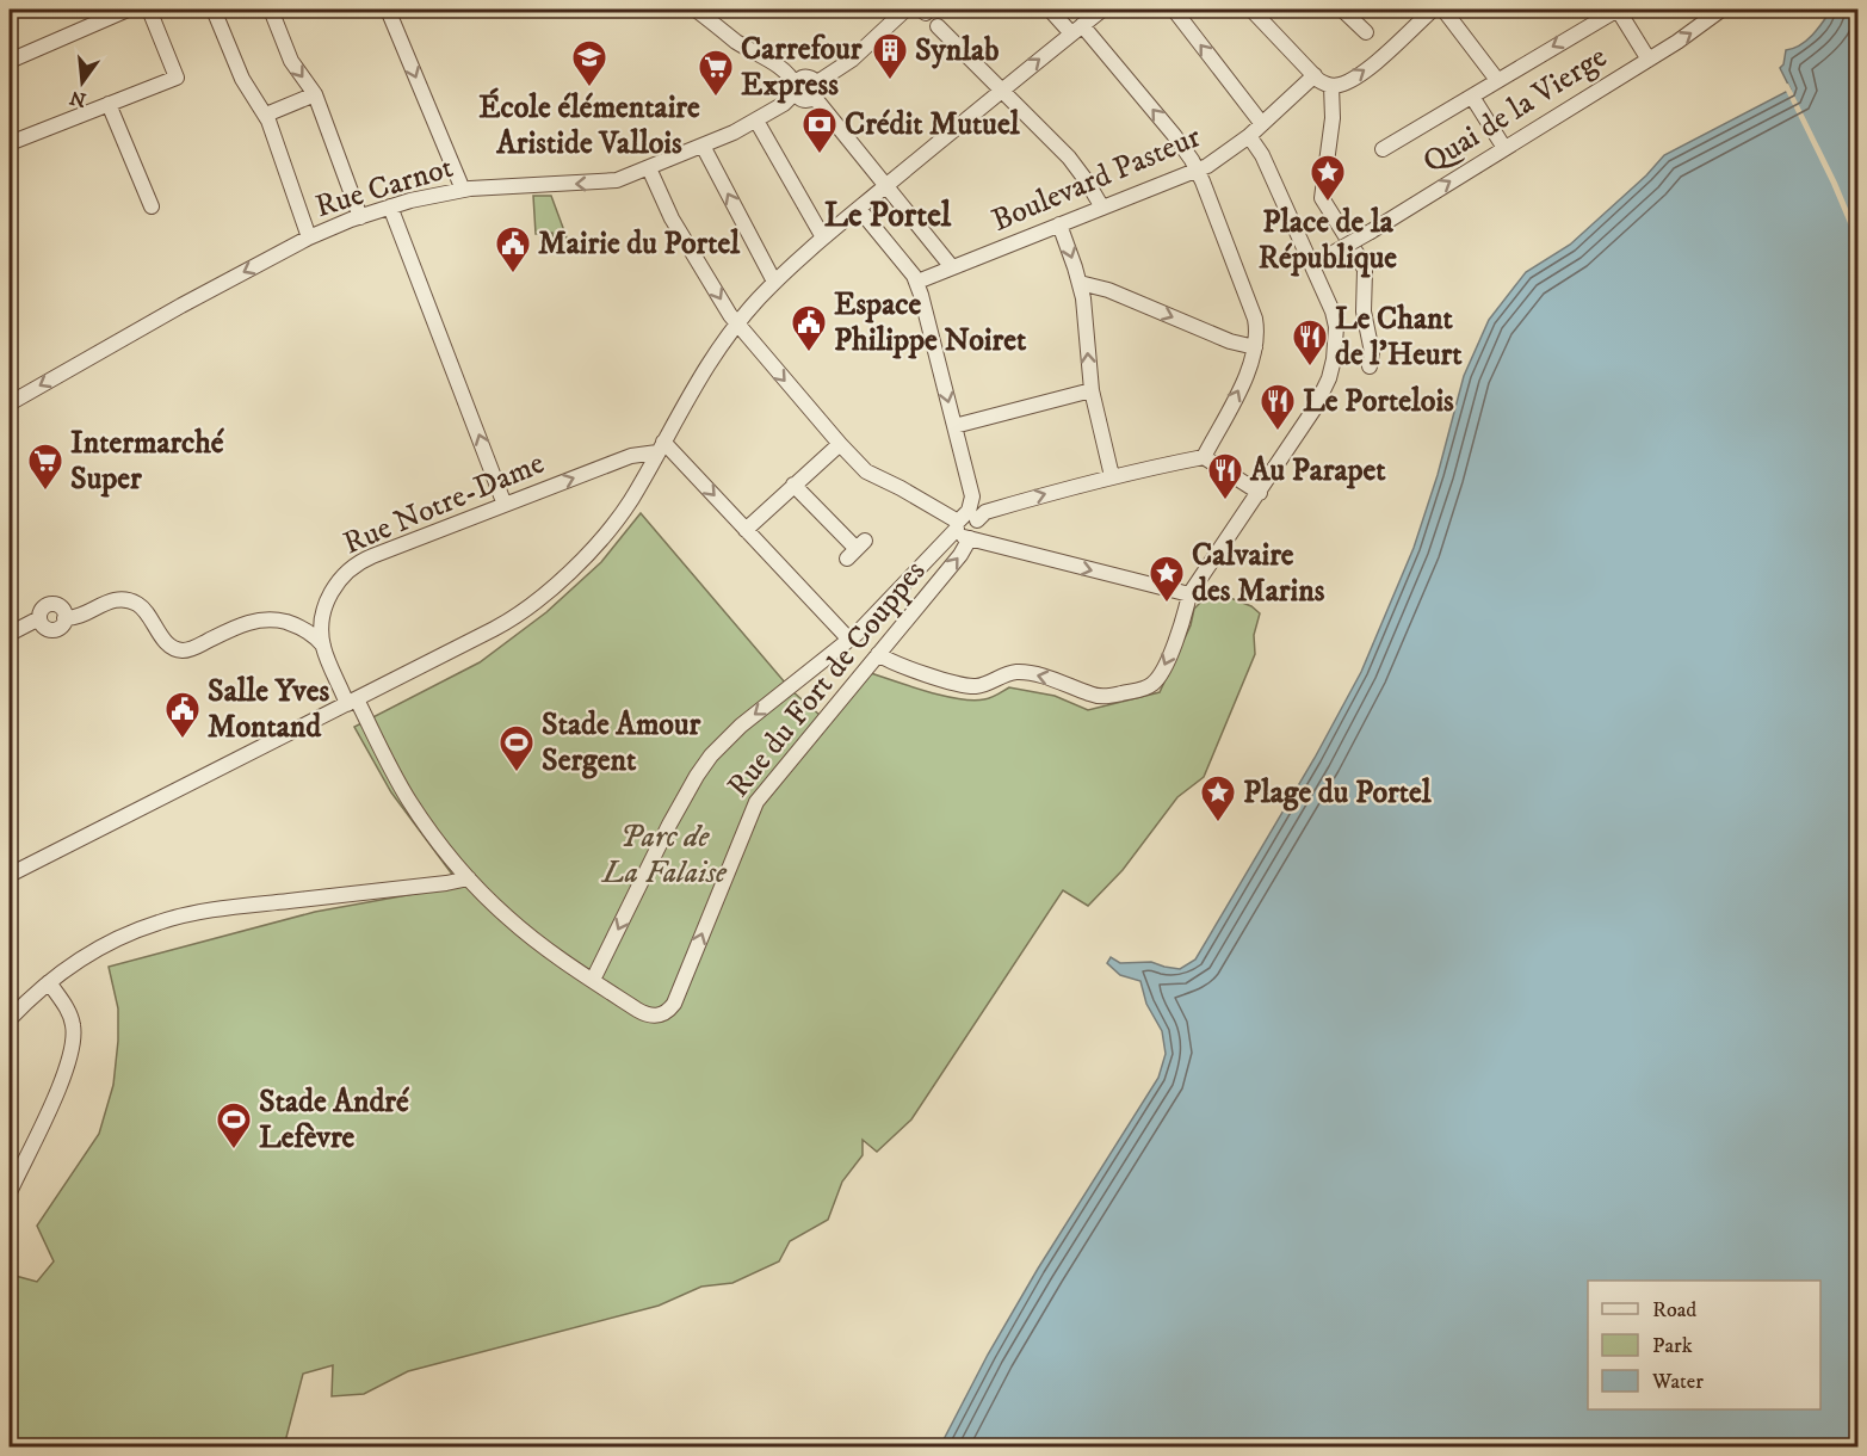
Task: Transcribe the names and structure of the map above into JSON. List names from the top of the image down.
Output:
{
  "streets": {
    "street": [
      "Quai de la Vierge",
      "Boulevard Pasteur",
      "Rue Carnot",
      "Rue Notre-Dame",
      "Rue du Fort de Couppes"
    ]
  },
  "crossings": [
    ["Rue Notre-Dame", "Rue du Fort de Couppes"]
  ],
  "one_way": ["Rue Carnot"],
  "districts": ["Le Portel"],
  "parks": ["Parc de La Falaise"],
  "places": {
    "building": ["Synlab"],
    "school or university": ["École élémentaire Aristide Vallois"],
    "supermarket": ["Carrefour Express", "Intermarché Super"],
    "bank": ["Crédit Mutuel"],
    "place": ["Place de la République", "Calvaire des Marins", "Plage du Portel"],
    "public building": ["Mairie du Portel", "Espace Philippe Noiret", "Salle Yves Montand"],
    "restaurant": ["Le Chant de l'Heurt", "Le Portelois", "Au Parapet"],
    "sports": ["Stade Amour Sergent", "Stade André Lefèvre"]
  },
  "legend": ["Road", "Park", "Water"],
  "north": "bottom"
}
